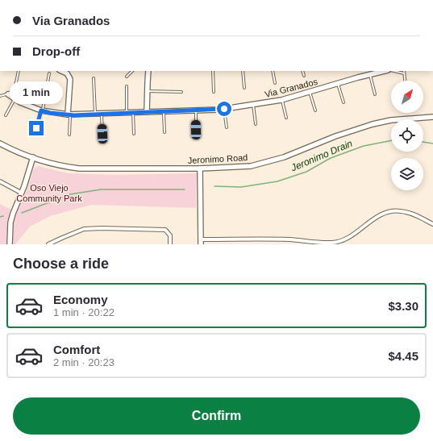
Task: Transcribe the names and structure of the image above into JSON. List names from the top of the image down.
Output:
{
  "streets": {
    "street": ["Via Granados", "Jeronimo Road"]
  },
  "water": ["Jeronimo Drain"],
  "parks": ["Oso Viejo Community Park"],
  "north": "top right",
  "page": {
    "banner": ["Via Granados", "Drop-off"],
    "bubble": "1 min",
    "heading": "Choose a ride",
    "list": [
      {
        "name": "Economy",
        "note": "1 min · 20:22",
        "value": "$3.30"
      },
      {
        "name": "Comfort",
        "note": "2 min · 20:23",
        "value": "$4.45"
      }
    ],
    "buttons": "Confirm"
  }
}
